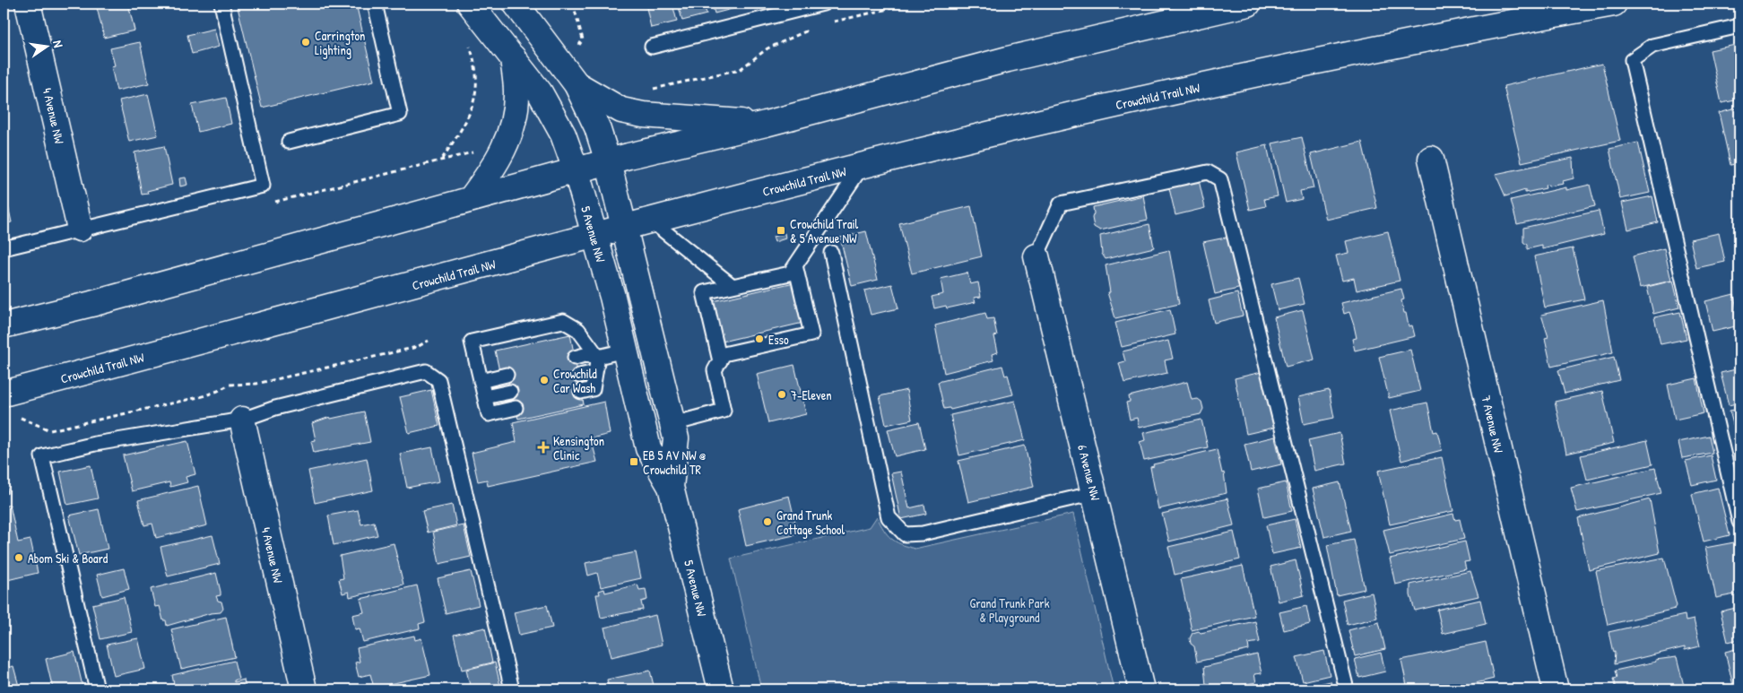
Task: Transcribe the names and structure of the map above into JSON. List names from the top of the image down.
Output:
{
  "streets": {
    "main road": [
      "Crowchild Trail NW",
      "4 Avenue NW",
      "5 Avenue NW",
      "7 Avenue NW",
      "6 Avenue NW"
    ]
  },
  "crossings": [
    ["Crowchild Trail NW", "5 Avenue NW"]
  ],
  "parks": ["Grand Trunk Park & Playground"],
  "places": {
    "other": [
      "Carrington Lighting",
      "Esso",
      "Crowchild Car Wash",
      "7-Eleven",
      "Grand Trunk Cottage School",
      "Abom Ski & Board"
    ],
    "transit": ["Crowchild Trail & 5 Avenue NW", "EB 5 AV NW @ Crowchild TR"],
    "health": ["Kensington Clinic"]
  },
  "north": "right"
}
